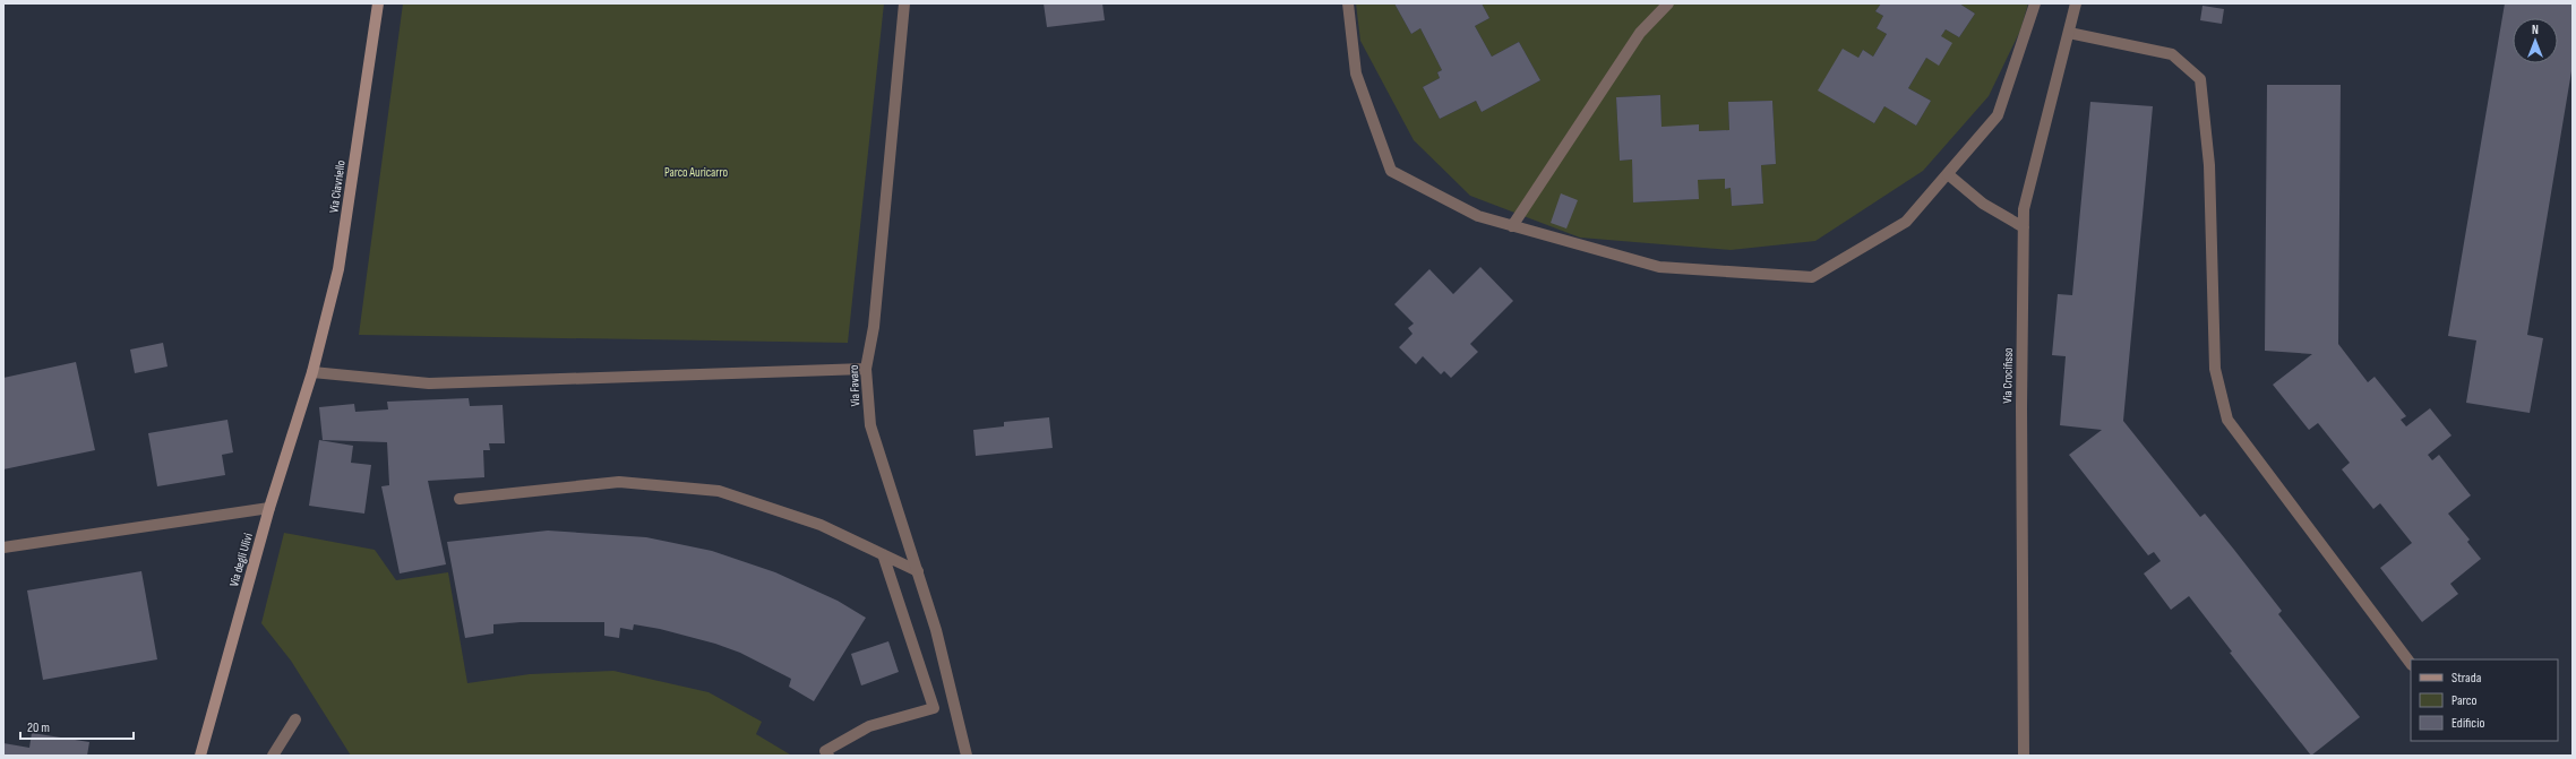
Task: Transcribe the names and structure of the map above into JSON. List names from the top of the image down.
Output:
{
  "streets": {
    "street": [
      "Via Ciavriello",
      "Via Crocifisso",
      "Via Favaro",
      "Via degli Ulivi"
    ]
  },
  "crossings": [
    ["Via Ciavriello", "Via degli Ulivi"]
  ],
  "parks": ["Parco Auricarro"],
  "legend": ["Strada", "Parco", "Edificio"],
  "scale_bar": "20 m",
  "north": "top"
}
